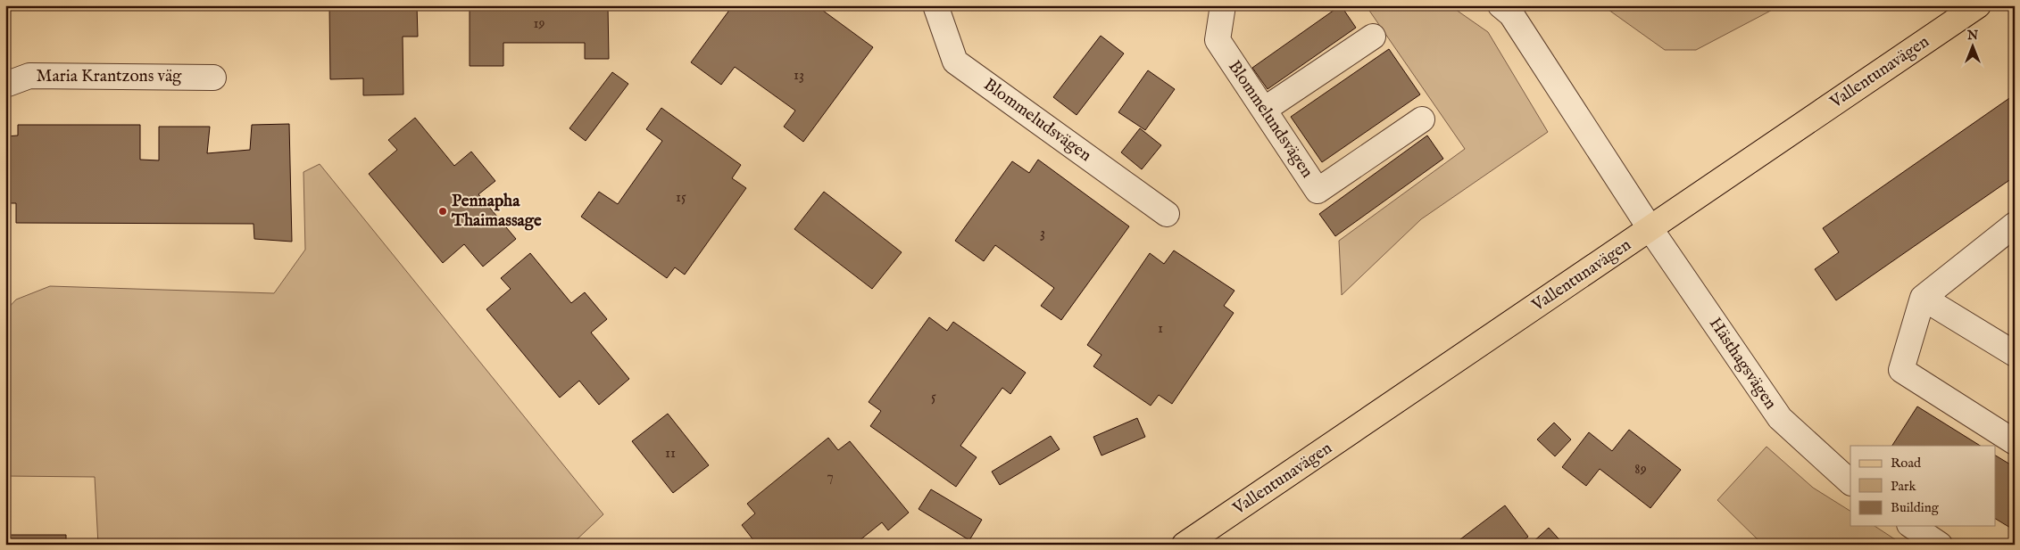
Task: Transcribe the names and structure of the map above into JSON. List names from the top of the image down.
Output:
{
  "streets": {
    "main road": ["Vallentunavägen"],
    "street": [
      "Maria Krantzons väg",
      "Blommelundsvägen",
      "Blommeludsvägen",
      "Hästhagsvägen"
    ]
  },
  "crossings": [
    ["Vallentunavägen", "Hästhagsvägen"]
  ],
  "places": ["Pennapha Thaimassage"],
  "house_numbers": [
    "19",
    "13",
    "15",
    "3",
    "1",
    "5",
    "11",
    "89",
    "7"
  ],
  "legend": ["Road", "Park", "Building"],
  "north": "top"
}
